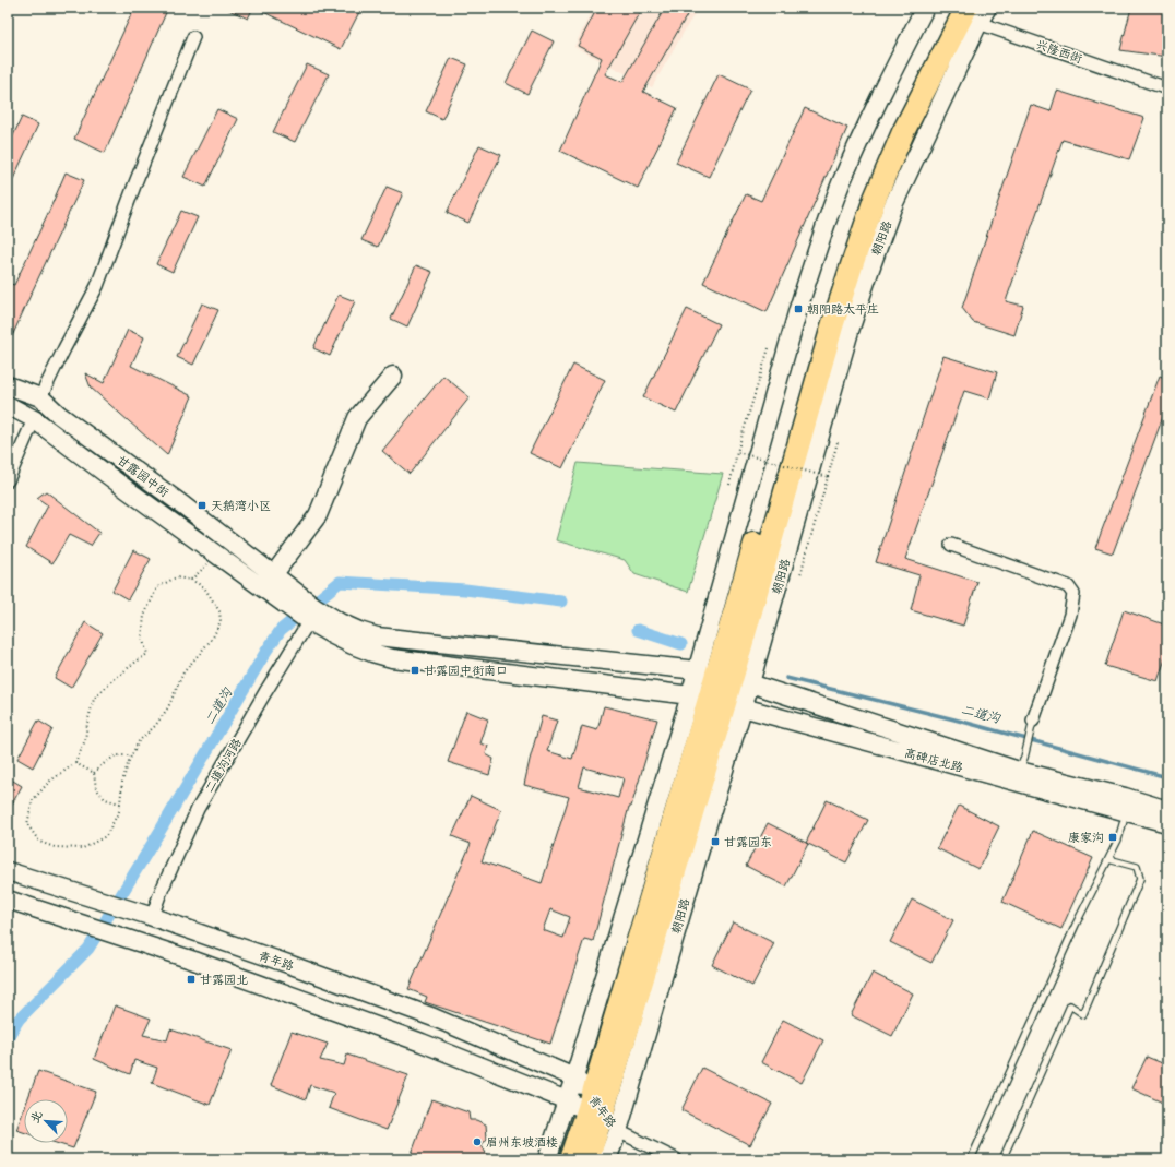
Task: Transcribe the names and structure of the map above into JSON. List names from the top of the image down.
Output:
{
  "streets": {
    "highway": ["朝阳路"],
    "street": [
      "兴隆西街",
      "甘露园中街",
      "高碑店北路",
      "二道沟河路",
      "青年路"
    ]
  },
  "crossings": [
    ["兴隆西街", "朝阳路"],
    ["朝阳路", "高碑店北路"],
    ["朝阳路", "青年路"],
    ["高碑店北路", "二道沟河路"],
    ["二道沟河路", "青年路"]
  ],
  "water": ["二道沟"],
  "places": {
    "transit": [
      "朝阳路太平庄",
      "天鹅湾小区",
      "甘露园中街南口",
      "康家沟",
      "甘露园东",
      "甘露园北"
    ],
    "other": ["眉州东坡酒楼"]
  },
  "north": "top left"
}
